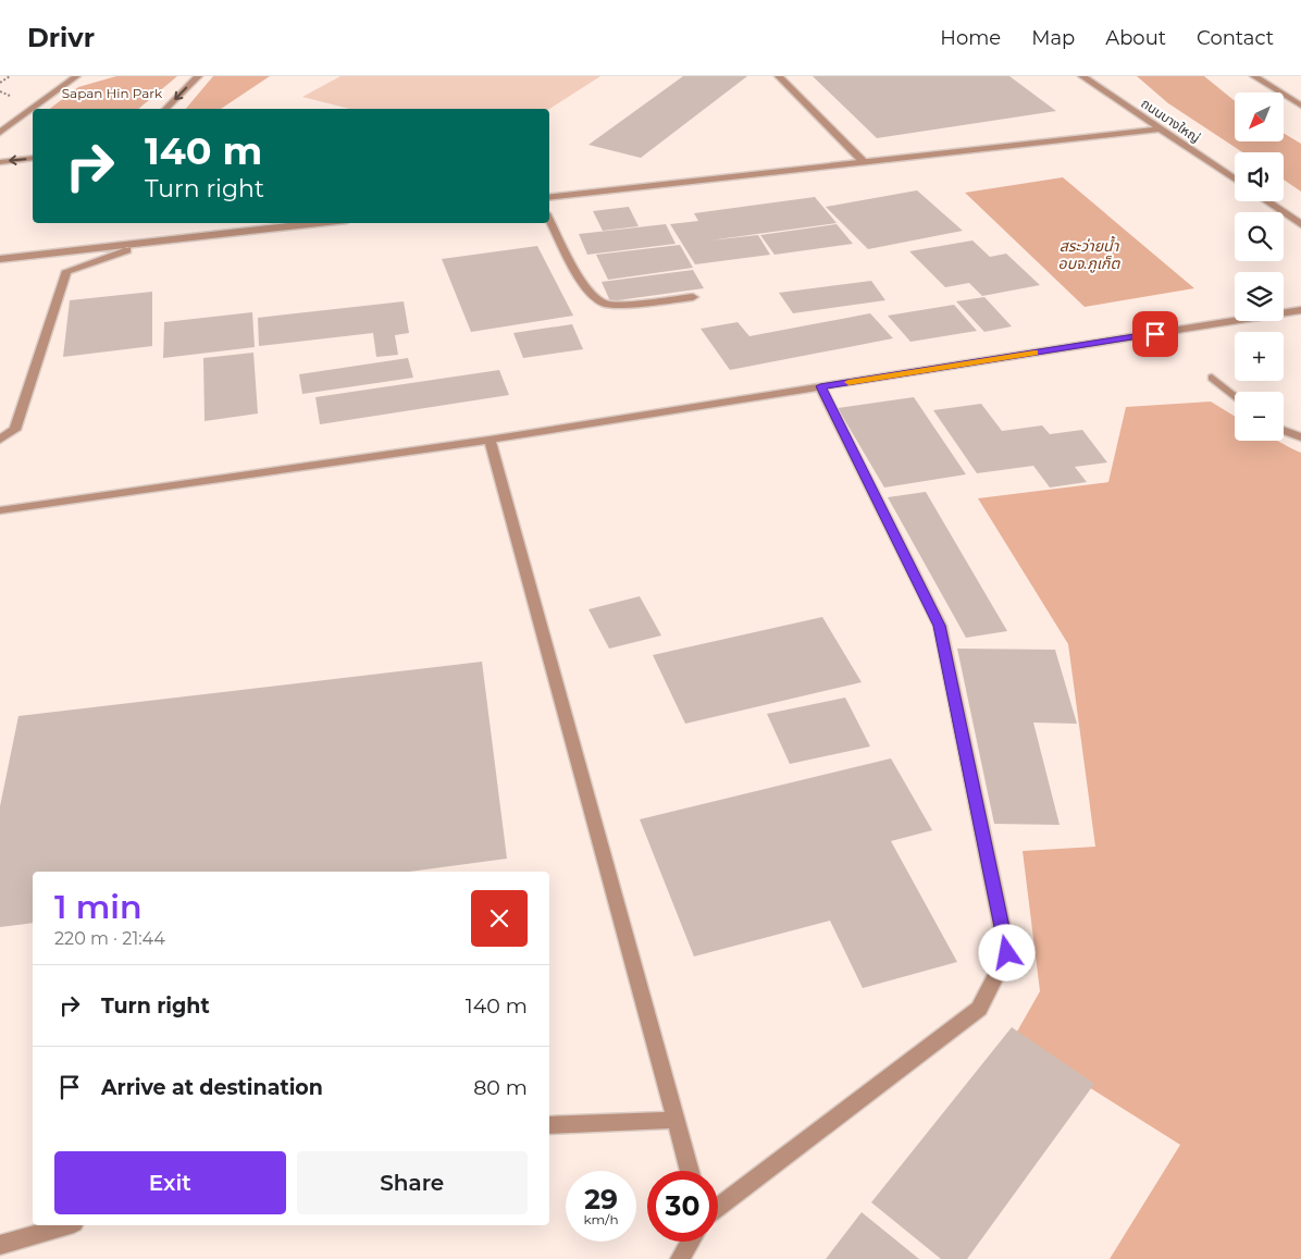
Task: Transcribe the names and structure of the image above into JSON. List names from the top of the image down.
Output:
{
  "streets": {
    "street": ["ถนนบางใหญ่"]
  },
  "water": ["สระว่ายน้ำ อบจ.ภูเก็ต"],
  "parks": ["Sapan Hin Park"],
  "north": "bottom left",
  "page": {
    "header": "Drivr",
    "nav": [
      "Home",
      "Map",
      "About",
      "Contact"
    ],
    "map_buttons": ["+", "−"],
    "turn": ["140 m", "Turn right"],
    "heading": ["1 min", "220 m · 21:44"],
    "list": [
      {
        "name": "Turn right",
        "value": "140 m"
      },
      {
        "name": "Arrive at destination",
        "value": "80 m"
      }
    ],
    "buttons": ["Exit", "Share"],
    "speed": "29 km/h",
    "limit": "30"
  }
}
